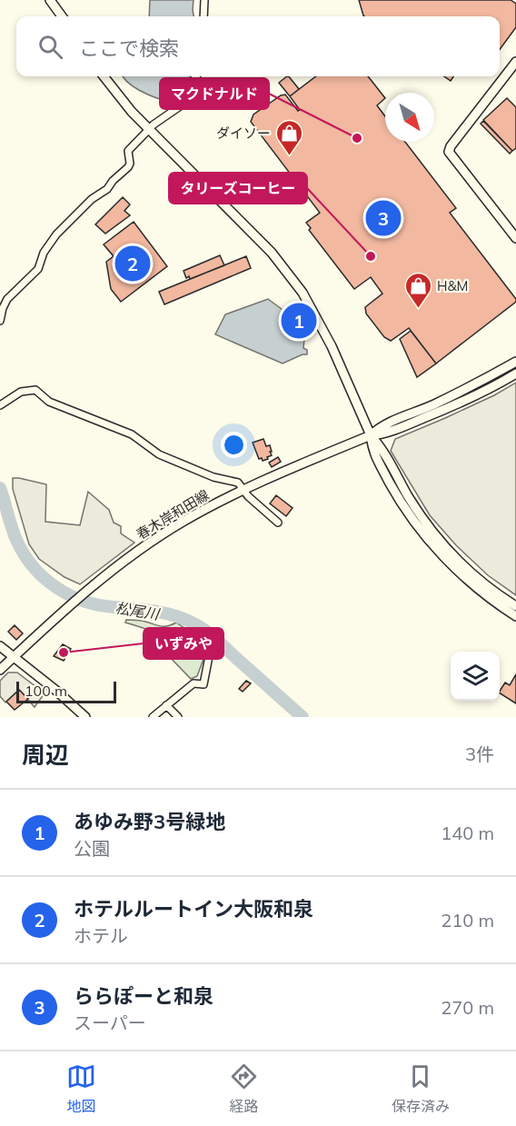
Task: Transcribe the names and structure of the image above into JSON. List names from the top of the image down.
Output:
{
  "streets": {
    "street": ["春木岸和田線"]
  },
  "water": ["松尾川"],
  "places": {
    "other": ["マクドナルド", "タリーズコーヒー", "いずみや"],
    "shop": ["ダイソー", "H&M"]
  },
  "scale_bar": "100 m",
  "north": "bottom right",
  "page": {
    "search": "ここで検索",
    "pins": ["3", "2", "1"],
    "scale": "100 m",
    "heading": ["周辺", "3件"],
    "list": [
      {
        "mark": "1",
        "name": "あゆみ野3号緑地",
        "note": "公園",
        "value": "140 m"
      },
      {
        "mark": "2",
        "name": "ホテルルートイン大阪和泉",
        "note": "ホテル",
        "value": "210 m"
      },
      {
        "mark": "3",
        "name": "ららぽーと和泉",
        "note": "スーパー",
        "value": "270 m"
      }
    ],
    "nav": ["地図", "経路", "保存済み"]
  }
}
